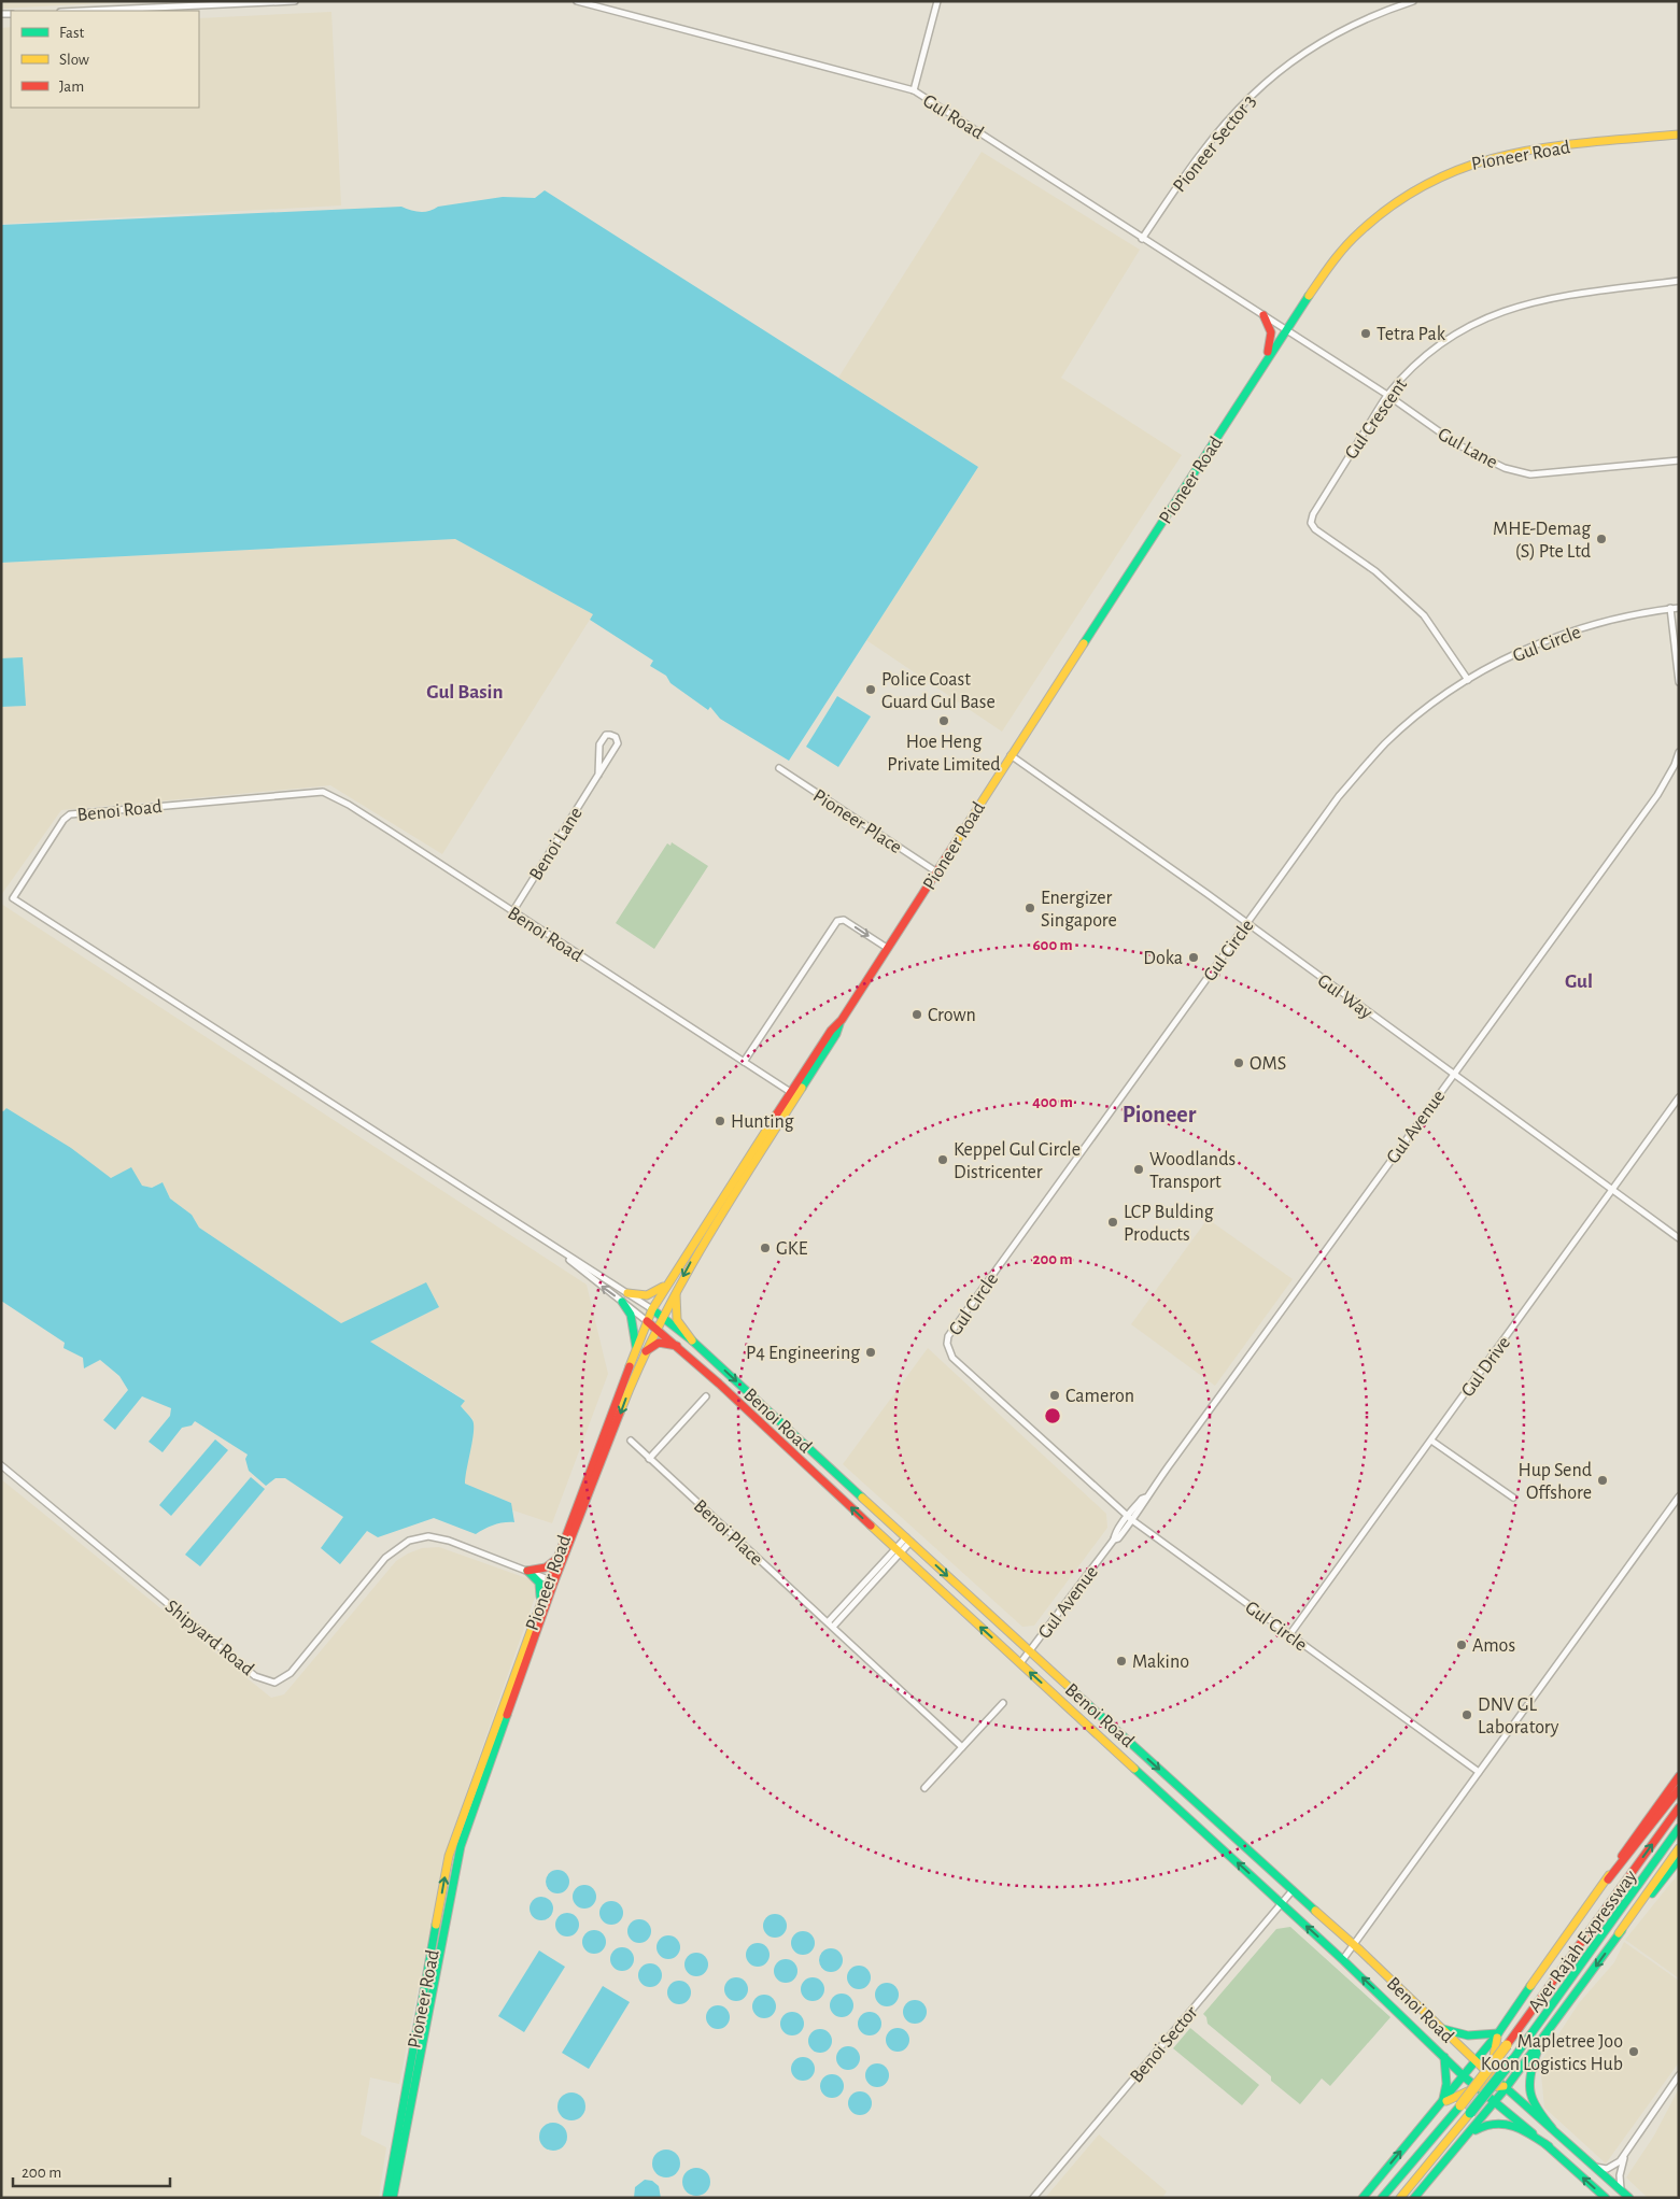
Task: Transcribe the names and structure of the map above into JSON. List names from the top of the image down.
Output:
{
  "streets": {
    "main road": ["Pioneer Road", "Benoi Road", "Ayer Rajah Expressway"],
    "street": [
      "Gul Road",
      "Pioneer Sector 3",
      "Gul Crescent",
      "Gul Lane",
      "Gul Circle",
      "Pioneer Place",
      "Benoi Lane",
      "Gul Way",
      "Gul Avenue",
      "Gul Drive",
      "Benoi Place",
      "Shipyard Road",
      "Benoi Sector"
    ]
  },
  "crossings": [
    ["Gul Road", "Pioneer Sector 3"],
    ["Gul Road", "Pioneer Road"],
    ["Gul Road", "Gul Lane"],
    ["Pioneer Road", "Gul Lane"],
    ["Pioneer Road", "Benoi Road"],
    ["Pioneer Road", "Pioneer Place"],
    ["Pioneer Road", "Gul Way"],
    ["Pioneer Road", "Shipyard Road"],
    ["Gul Crescent", "Gul Lane"],
    ["Gul Crescent", "Gul Circle"],
    ["Gul Circle", "Gul Way"],
    ["Gul Circle", "Gul Avenue"],
    ["Gul Circle", "Gul Drive"],
    ["Benoi Road", "Benoi Lane"],
    ["Benoi Road", "Gul Avenue"],
    ["Benoi Road", "Benoi Sector"],
    ["Gul Way", "Gul Avenue"],
    ["Gul Way", "Gul Drive"]
  ],
  "districts": ["Gul Basin", "Gul", "Pioneer"],
  "places": [
    "Tetra Pak",
    "MHE-Demag (S) Pte Ltd",
    "Police Coast Guard Gul Base",
    "Hoe Heng Private Limited",
    "Energizer Singapore",
    "Doka",
    "Crown",
    "OMS",
    "Hunting",
    "Keppel Gul Circle Districenter",
    "Woodlands Transport",
    "LCP Bulding Products",
    "GKE",
    "P4 Engineering",
    "Cameron",
    "Hup Send Offshore",
    "Amos",
    "Makino",
    "DNV GL Laboratory",
    "Mapletree Joo Koon Logistics Hub"
  ],
  "legend": ["Fast", "Slow", "Jam"],
  "scale_bar": "200 m",
  "rings": ["600 m", "400 m", "200 m"]
}
